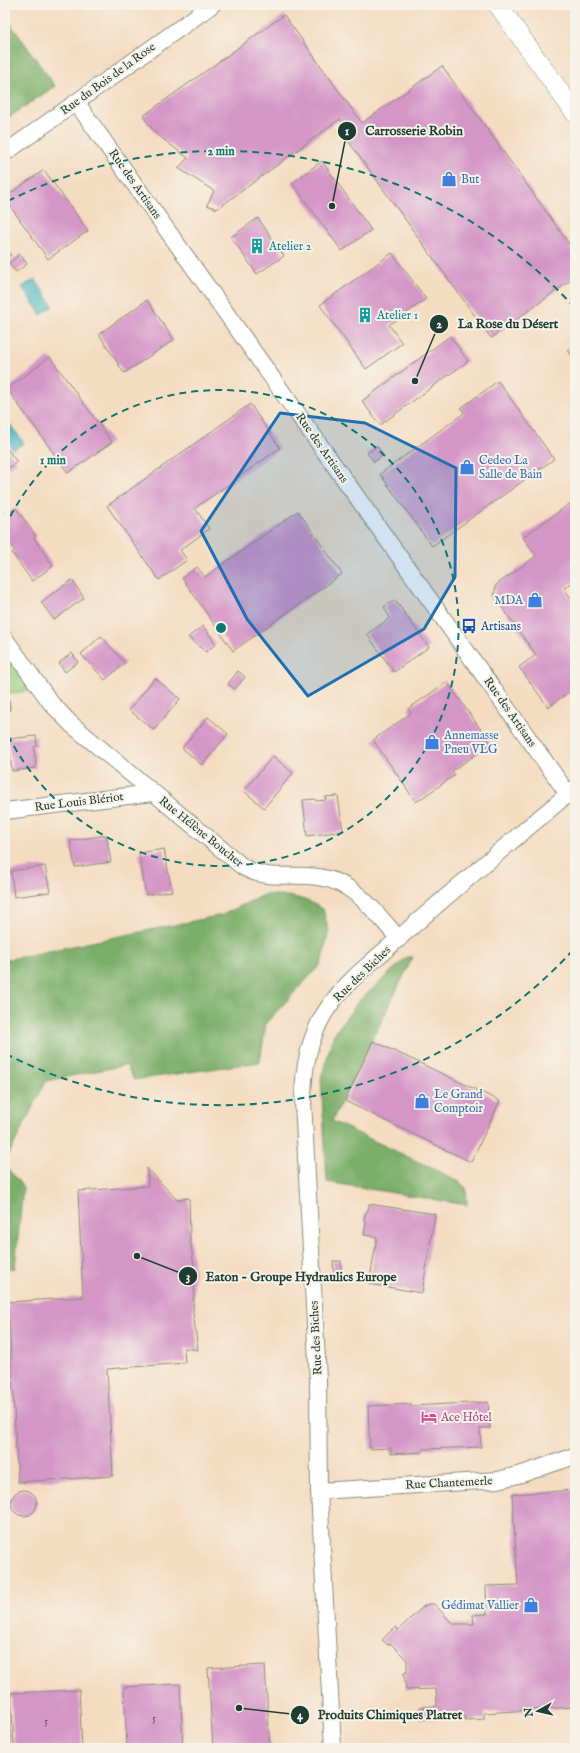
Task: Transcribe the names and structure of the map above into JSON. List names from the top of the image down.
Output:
{
  "streets": {
    "street": [
      "Rue du Bois de la Rose",
      "Rue des Artisans",
      "Rue Louis Blériot",
      "Rue Hélène Boucher",
      "Rue des Biches",
      "Rue Chantemerle"
    ]
  },
  "crossings": [
    ["Rue du Bois de la Rose", "Rue des Artisans"],
    ["Rue Louis Blériot", "Rue Hélène Boucher"],
    ["Rue Hélène Boucher", "Rue des Biches"],
    ["Rue des Biches", "Rue Chantemerle"]
  ],
  "places": {
    "shop": [
      "But",
      "Cedeo La Salle de Bain",
      "MDA",
      "Annemasse Pneu VLG",
      "Le Grand Comptoir",
      "Gédimat Vallier"
    ],
    "other": [
      "Carrosserie Robin",
      "La Rose du Désert",
      "Eaton - Groupe Hydraulics Europe",
      "Produits Chimiques Platret"
    ],
    "building": ["Atelier 2", "Atelier 1"],
    "bus stop": ["Artisans"],
    "hotel": ["Ace Hôtel"]
  },
  "house_numbers": ["5", "5"],
  "north": "left",
  "rings": ["2 min", "1 min"]
}
